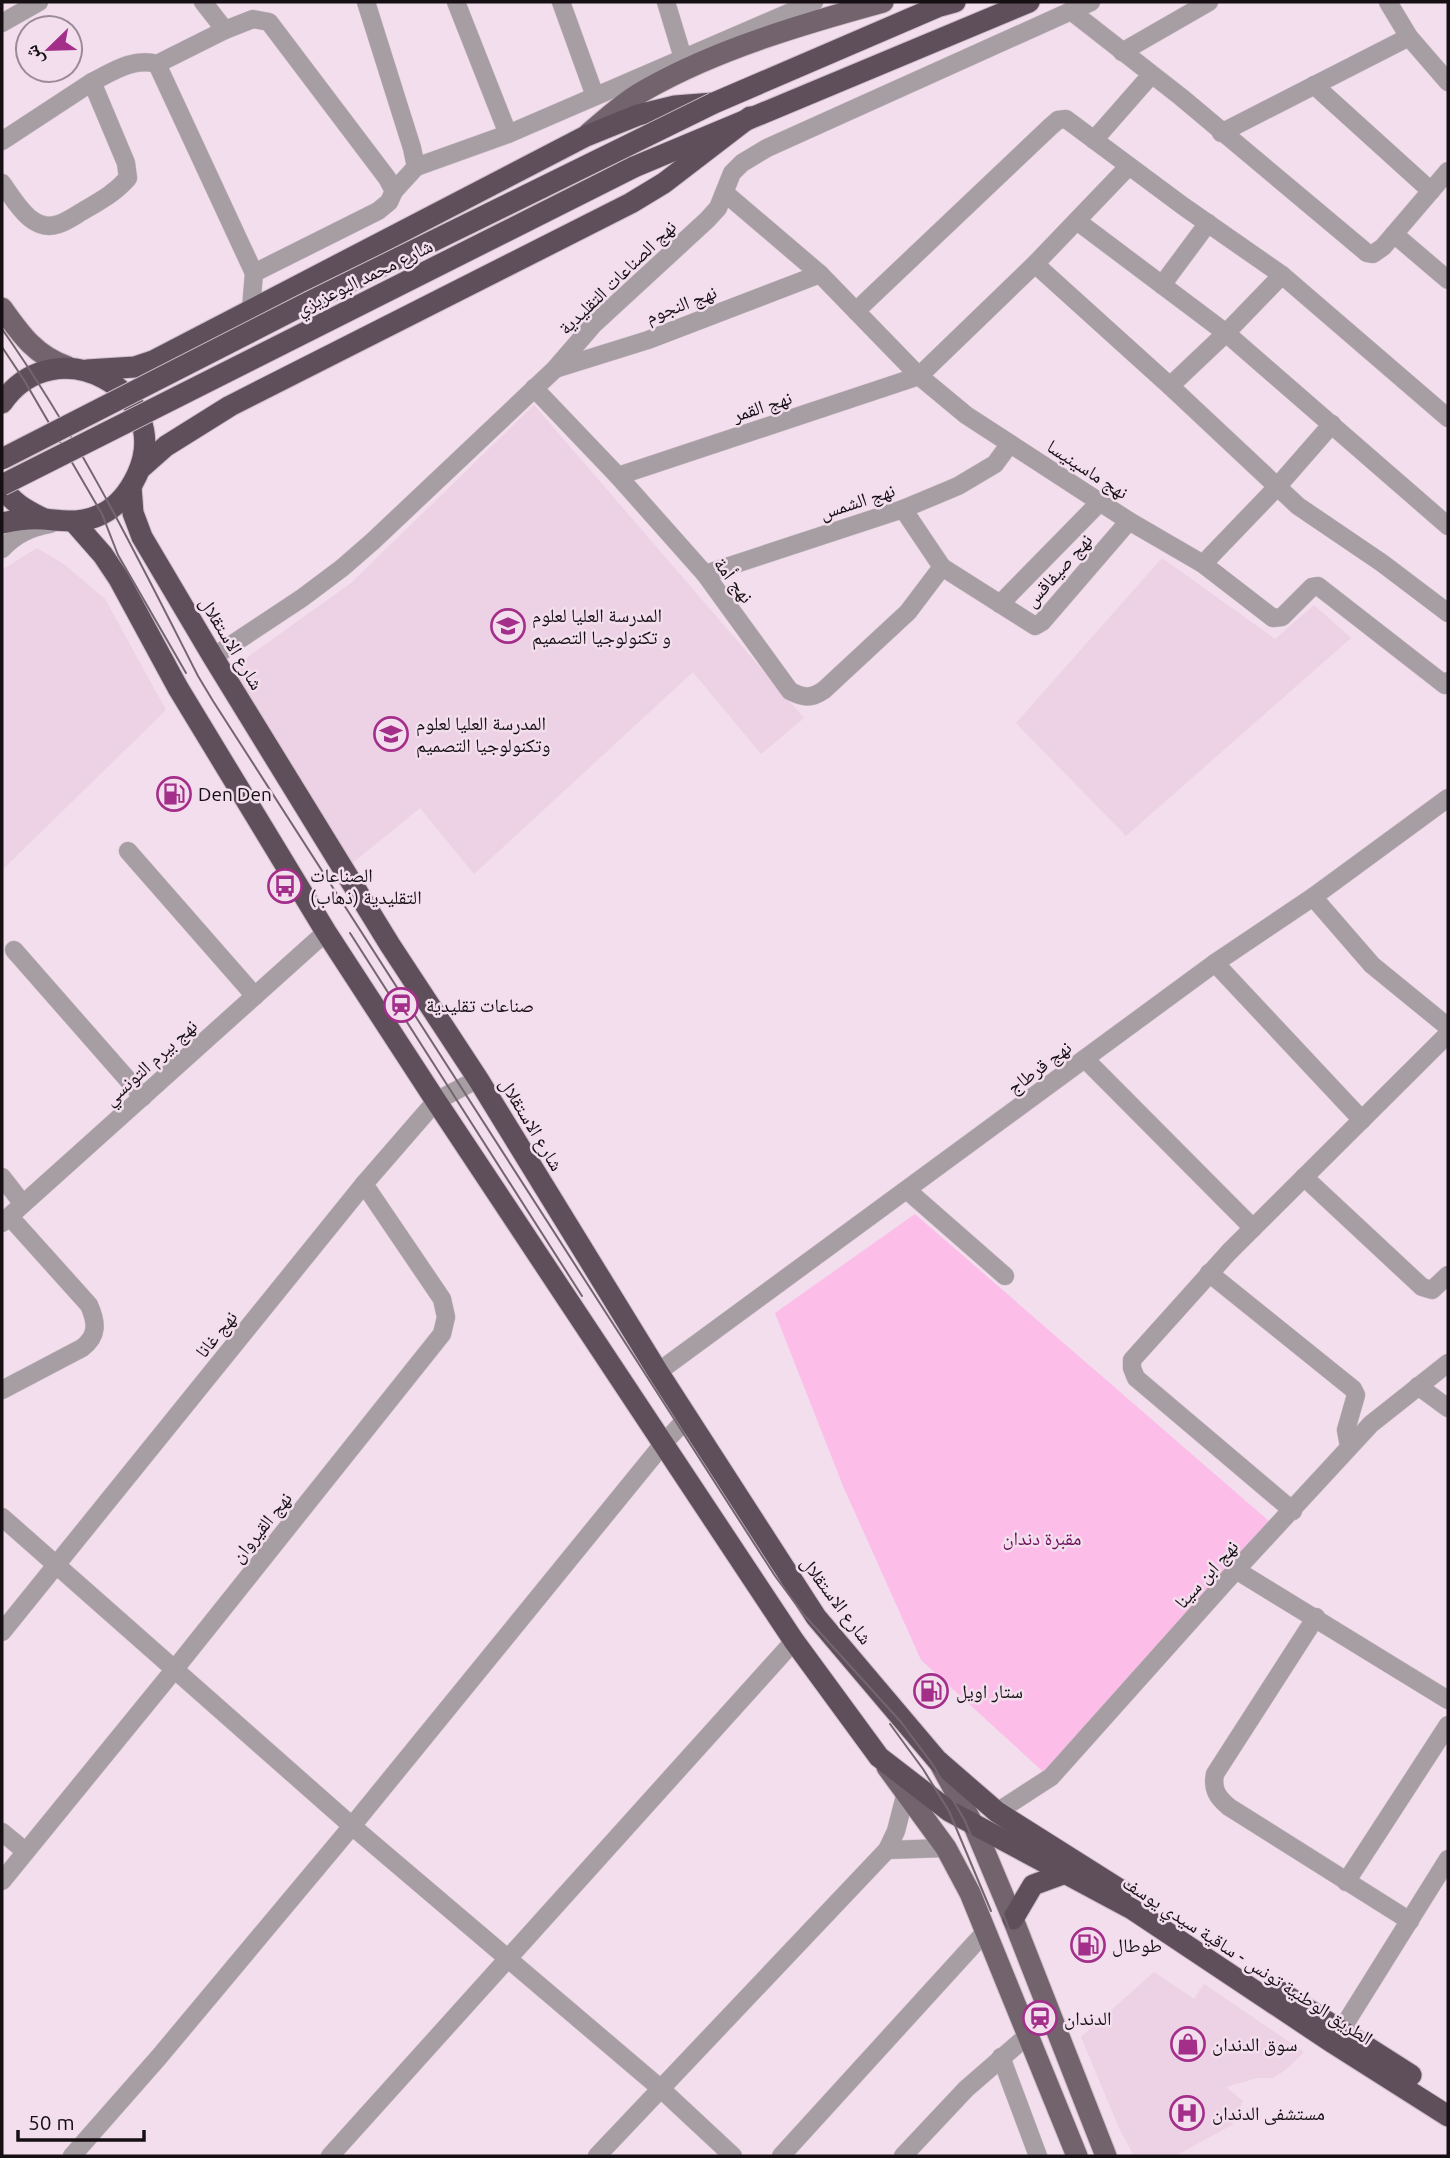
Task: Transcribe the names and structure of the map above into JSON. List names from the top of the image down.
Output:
{
  "streets": {
    "highway": ["شارع محمد البوعزيزي", "شارع الاستقلال", "الطريق الوطنية تونس - ساقية سيدي يوسف"],
    "street": [
      "نهج الصناعات التقليدية",
      "نهج النجوم",
      "نهج القمر",
      "نهج ماسينيسا",
      "نهج الشمس",
      "نهج صيفاقس",
      "نهج أمة",
      "نهج بيرم التونسي",
      "نهج قرطاج",
      "نهج غانا",
      "نهج القيروان",
      "نهج ابن سينا"
    ]
  },
  "crossings": [
    ["شارع محمد البوعزيزي", "شارع الاستقلال"],
    ["نهج الصناعات التقليدية", "نهج النجوم"],
    ["نهج الصناعات التقليدية", "نهج ماسينيسا"],
    ["نهج الصناعات التقليدية", "نهج أمة"],
    ["نهج الصناعات التقليدية", "شارع الاستقلال"],
    ["نهج النجوم", "نهج ماسينيسا"],
    ["نهج القمر", "نهج ماسينيسا"],
    ["نهج القمر", "نهج أمة"],
    ["نهج ماسينيسا", "نهج الشمس"],
    ["نهج ماسينيسا", "نهج صيفاقس"],
    ["نهج الشمس", "نهج صيفاقس"],
    ["نهج الشمس", "نهج أمة"],
    ["نهج صيفاقس", "نهج أمة"],
    ["شارع الاستقلال", "نهج قرطاج"],
    ["شارع الاستقلال", "نهج غانا"],
    ["شارع الاستقلال", "الطريق الوطنية تونس - ساقية سيدي يوسف"],
    ["نهج غانا", "نهج القيروان"],
    ["نهج ابن سينا", "الطريق الوطنية تونس - ساقية سيدي يوسف"]
  ],
  "parks": ["مقبرة دندان"],
  "places": {
    "school or university": ["المدرسة العليا لعلوم و تكنولوجيا التصميم", "المدرسة العليا لعلوم وتكنولوجيا التصميم"],
    "fuel station": ["Den Den", "ستار اويل", "طوطال"],
    "bus stop": ["الصناعات التقليدية (ذهاب)"],
    "station": ["صناعات تقليدية", "الدندان"],
    "shop": ["سوق الدندان"],
    "hospital": ["مستشفى الدندان"]
  },
  "scale_bar": "50 m",
  "north": "bottom left"
}
